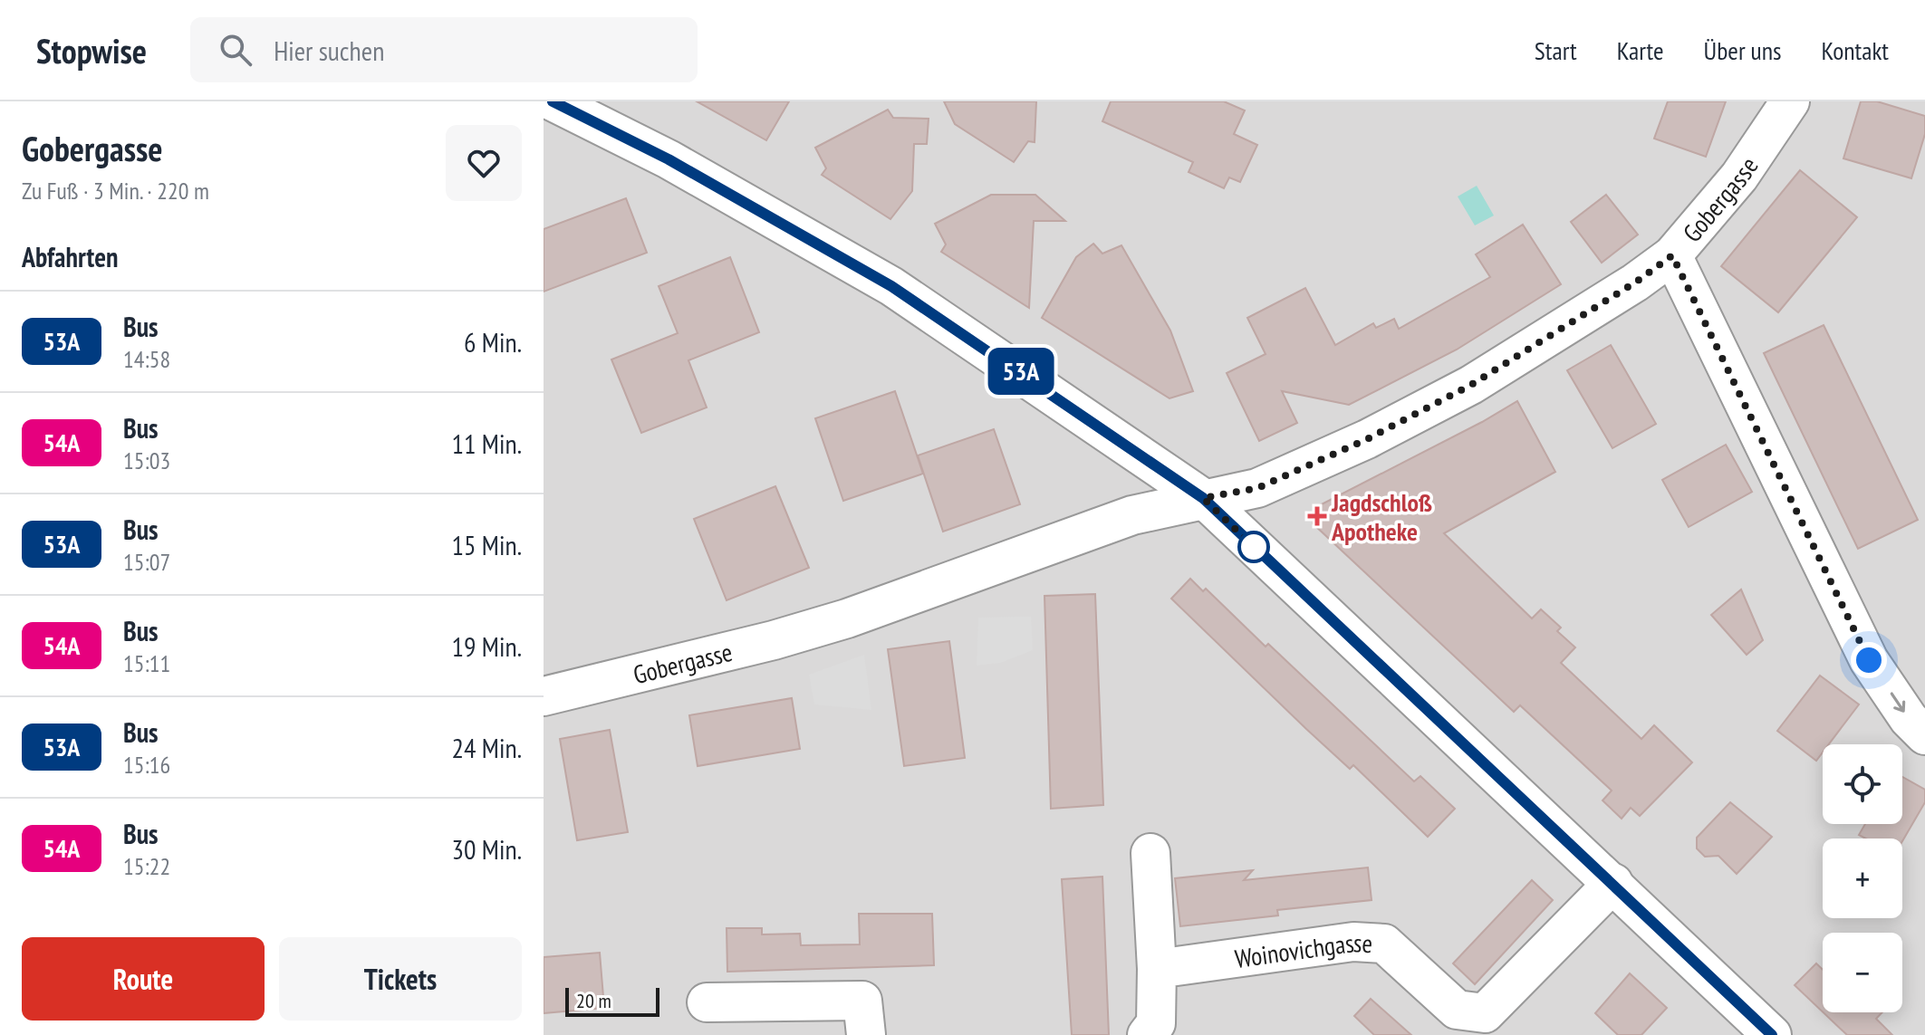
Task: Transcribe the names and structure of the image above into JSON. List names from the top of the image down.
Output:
{
  "streets": {
    "street": ["Gobergasse", "Woinovichgasse"]
  },
  "places": {
    "health": ["Jagdschloß Apotheke"]
  },
  "lines": ["bus line 53A"],
  "scale_bar": "20 m",
  "page": {
    "header": "Stopwise",
    "search": "Hier suchen",
    "nav": [
      "Start",
      "Karte",
      "Über uns",
      "Kontakt"
    ],
    "heading": [
      ["Gobergasse", "Zu Fuß · 3 Min. · 220 m"],
      "Abfahrten"
    ],
    "on_map": "53A",
    "list": [
      {
        "mark": "53A",
        "name": "Bus",
        "note": "14:58",
        "value": "6 Min."
      },
      {
        "mark": "54A",
        "name": "Bus",
        "note": "15:03",
        "value": "11 Min."
      },
      {
        "mark": "53A",
        "name": "Bus",
        "note": "15:07",
        "value": "15 Min."
      },
      {
        "mark": "54A",
        "name": "Bus",
        "note": "15:11",
        "value": "19 Min."
      },
      {
        "mark": "53A",
        "name": "Bus",
        "note": "15:16",
        "value": "24 Min."
      },
      {
        "mark": "54A",
        "name": "Bus",
        "note": "15:22",
        "value": "30 Min."
      }
    ],
    "map_buttons": ["+", "−"],
    "buttons": ["Route", "Tickets"],
    "scale": "20 m"
  }
}
